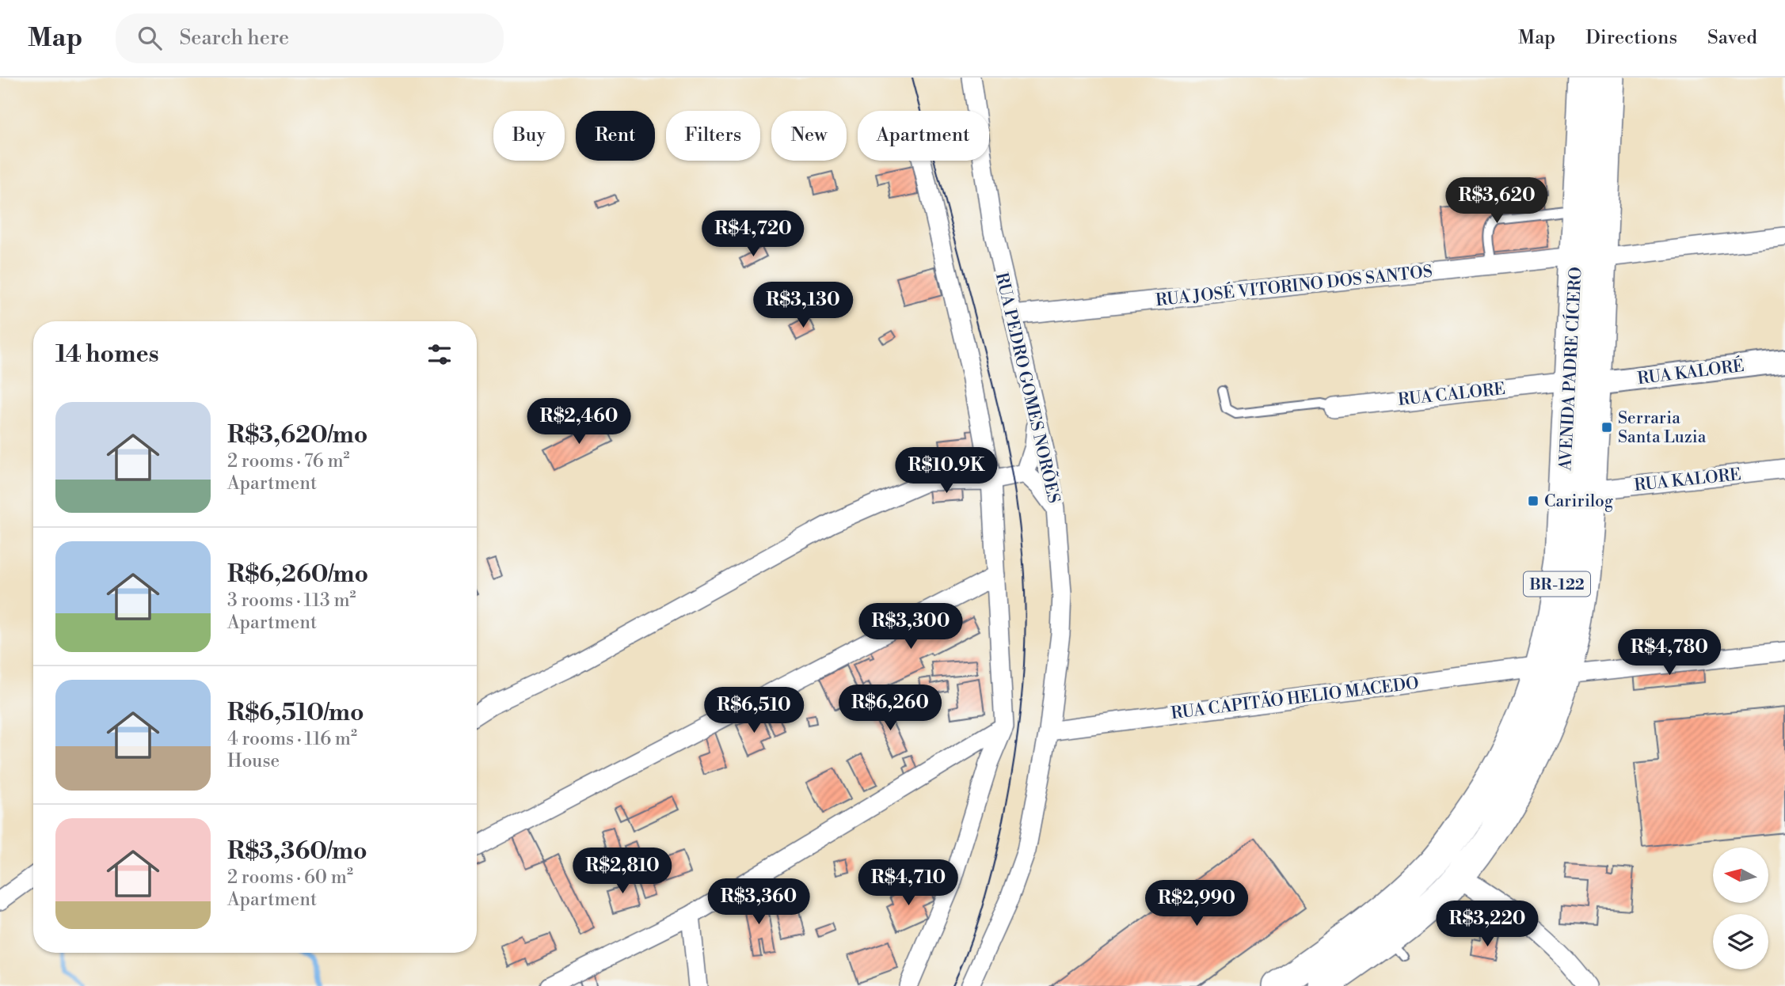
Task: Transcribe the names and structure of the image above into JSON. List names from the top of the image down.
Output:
{
  "streets": {
    "highway": ["AVENIDA PADRE CÍCERO", "BR-122"],
    "street": [
      "RUA JOSÉ VITORINO DOS SANTOS",
      "RUA KALORÉ",
      "RUA PEDRO GOMES NORÕES",
      "RUA CALORE",
      "RUA KALORE",
      "RUA CAPITÃO HELIO MACEDO"
    ]
  },
  "crossings": [
    ["RUA JOSÉ VITORINO DOS SANTOS", "AVENIDA PADRE CÍCERO"],
    ["RUA JOSÉ VITORINO DOS SANTOS", "RUA PEDRO GOMES NORÕES"],
    ["AVENIDA PADRE CÍCERO", "RUA KALORÉ"],
    ["AVENIDA PADRE CÍCERO", "RUA CALORE"],
    ["AVENIDA PADRE CÍCERO", "RUA KALORE"],
    ["AVENIDA PADRE CÍCERO", "RUA CAPITÃO HELIO MACEDO"],
    ["RUA KALORÉ", "RUA CALORE"],
    ["RUA PEDRO GOMES NORÕES", "RUA CAPITÃO HELIO MACEDO"]
  ],
  "places": {
    "transit": ["Serraria Santa Luzia", "Caririlog"]
  },
  "north": "left",
  "page": {
    "header": "Map",
    "search": "Search here",
    "nav": ["Map", "Directions", "Saved"],
    "chip": [
      "Buy",
      "Rent",
      "Filters",
      "New",
      "Apartment"
    ],
    "price": [
      "R$3,620",
      "R$4,720",
      "R$3,130",
      "R$2,460",
      "R$10.9K",
      "R$3,300",
      "R$4,780",
      "R$6,260",
      "R$6,510",
      "R$2,810",
      "R$4,710",
      "R$3,360",
      "R$2,990",
      "R$3,220"
    ],
    "heading": "14 homes",
    "list": [
      {
        "name": "R$3,620/mo",
        "note": "2 rooms · 76 m² · Apartment"
      },
      {
        "name": "R$6,260/mo",
        "note": "3 rooms · 113 m² · Apartment"
      },
      {
        "name": "R$6,510/mo",
        "note": "4 rooms · 116 m² · House"
      },
      {
        "name": "R$3,360/mo",
        "note": "2 rooms · 60 m² · Apartment"
      }
    ]
  }
}
